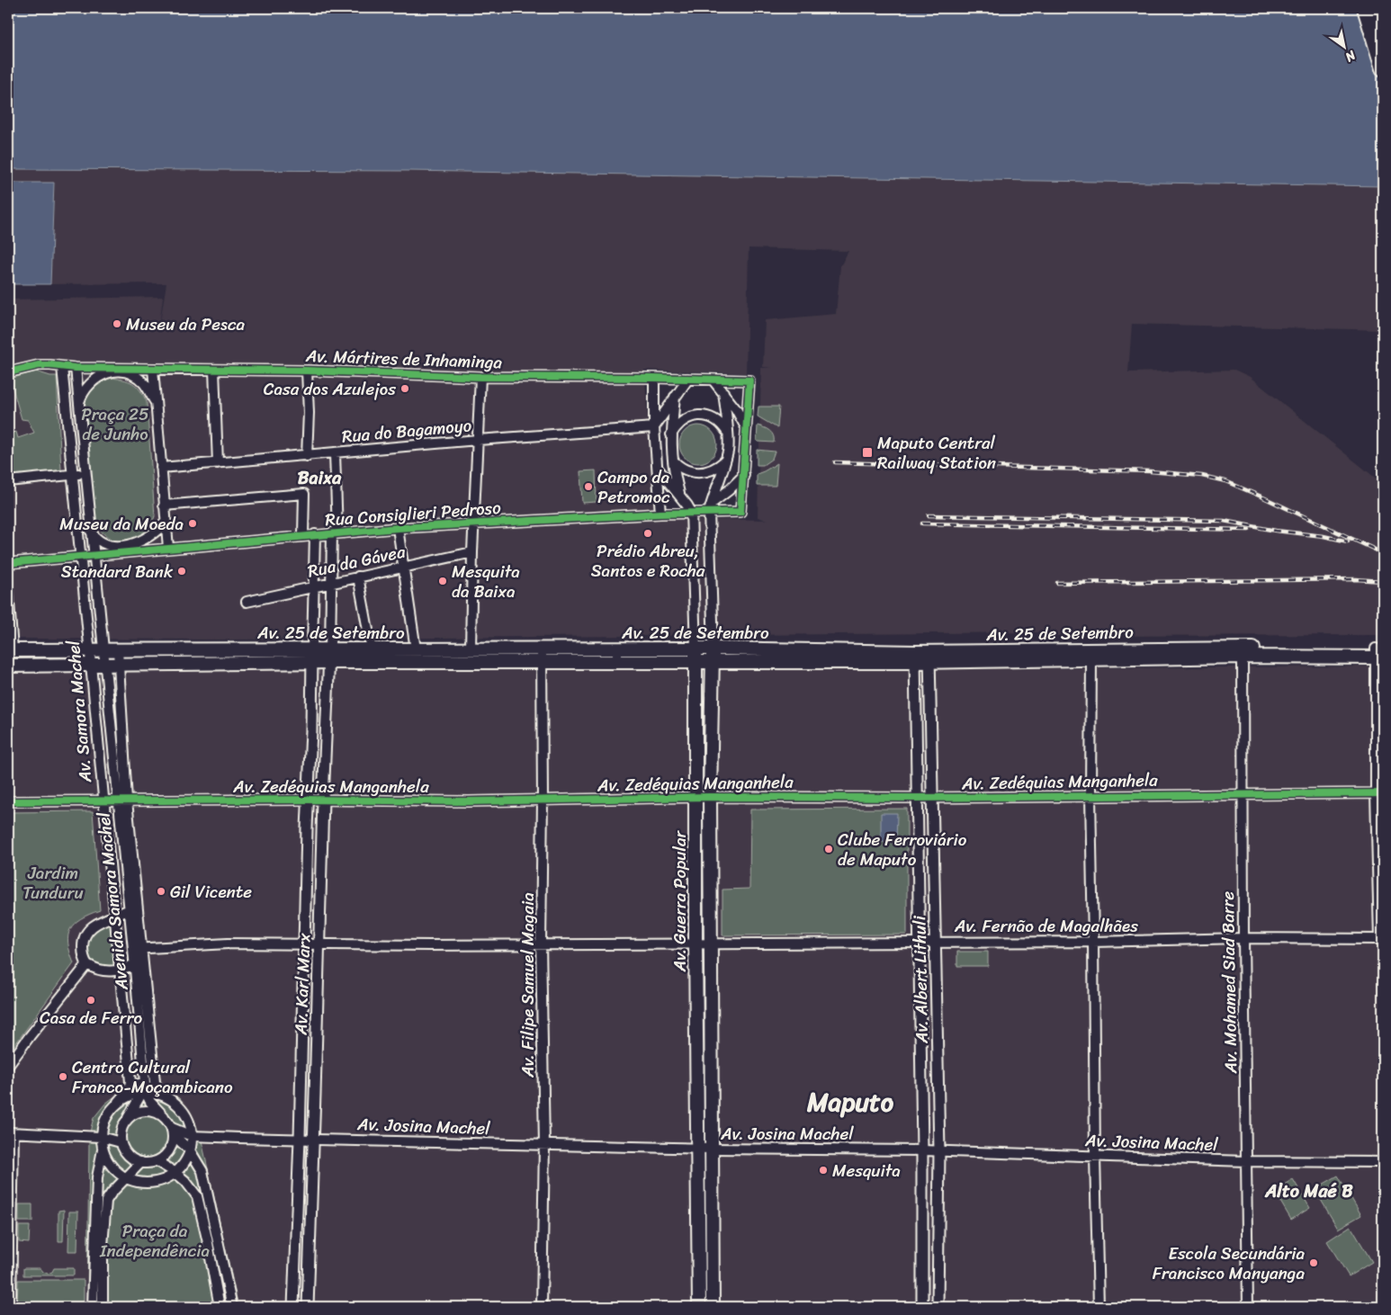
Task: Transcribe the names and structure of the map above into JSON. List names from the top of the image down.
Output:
{
  "streets": {
    "main road": ["Av. 25 de Setembro", "Av. Guerra Popular"],
    "street": [
      "Av. Mártires de Inhaminga",
      "Rua do Bagamoyo",
      "Rua Consiglieri Pedroso",
      "Rua da Gávea",
      "Av. Samora Machel",
      "Av. Zedéquias Manganhela",
      "Avenida Samora Machel",
      "Av. Fernão de Magalhães",
      "Av. Albert Lithuli",
      "Av. Mohamed Siad Barre",
      "Av. Karl Marx",
      "Av. Filipe Samuel Magaia",
      "Av. Josina Machel"
    ]
  },
  "crossings": [
    ["Rua Consiglieri Pedroso", "Av. Guerra Popular"],
    ["Av. 25 de Setembro", "Av. Samora Machel"],
    ["Av. 25 de Setembro", "Avenida Samora Machel"],
    ["Av. 25 de Setembro", "Av. Guerra Popular"],
    ["Av. 25 de Setembro", "Av. Albert Lithuli"],
    ["Av. 25 de Setembro", "Av. Mohamed Siad Barre"],
    ["Av. 25 de Setembro", "Av. Karl Marx"],
    ["Av. 25 de Setembro", "Av. Filipe Samuel Magaia"],
    ["Av. Samora Machel", "Av. Zedéquias Manganhela"],
    ["Av. Samora Machel", "Avenida Samora Machel"],
    ["Av. Zedéquias Manganhela", "Avenida Samora Machel"],
    ["Av. Zedéquias Manganhela", "Av. Guerra Popular"],
    ["Av. Zedéquias Manganhela", "Av. Albert Lithuli"],
    ["Av. Zedéquias Manganhela", "Av. Mohamed Siad Barre"],
    ["Av. Zedéquias Manganhela", "Av. Karl Marx"],
    ["Av. Zedéquias Manganhela", "Av. Filipe Samuel Magaia"],
    ["Av. Guerra Popular", "Av. Fernão de Magalhães"],
    ["Av. Guerra Popular", "Av. Josina Machel"],
    ["Av. Fernão de Magalhães", "Av. Albert Lithuli"],
    ["Av. Fernão de Magalhães", "Av. Mohamed Siad Barre"],
    ["Av. Albert Lithuli", "Av. Josina Machel"],
    ["Av. Mohamed Siad Barre", "Av. Josina Machel"],
    ["Av. Karl Marx", "Av. Josina Machel"],
    ["Av. Filipe Samuel Magaia", "Av. Josina Machel"]
  ],
  "districts": ["Baixa", "Maputo", "Alto Maé B"],
  "parks": ["Praça 25 de Junho", "Jardim Tunduru", "Praça da Independência"],
  "places": {
    "other": [
      "Museu da Pesca",
      "Casa dos Azulejos",
      "Campo da Petromoc",
      "Museu da Moeda",
      "Prédio Abreu, Santos e Rocha",
      "Standard Bank",
      "Mesquita da Baixa",
      "Clube Ferroviário de Maputo",
      "Gil Vicente",
      "Casa de Ferro",
      "Centro Cultural Franco-Moçambicano",
      "Mesquita",
      "Escola Secundária Francisco Manyanga"
    ],
    "transit": ["Maputo Central Railway Station"]
  },
  "north": "bottom right"
}
